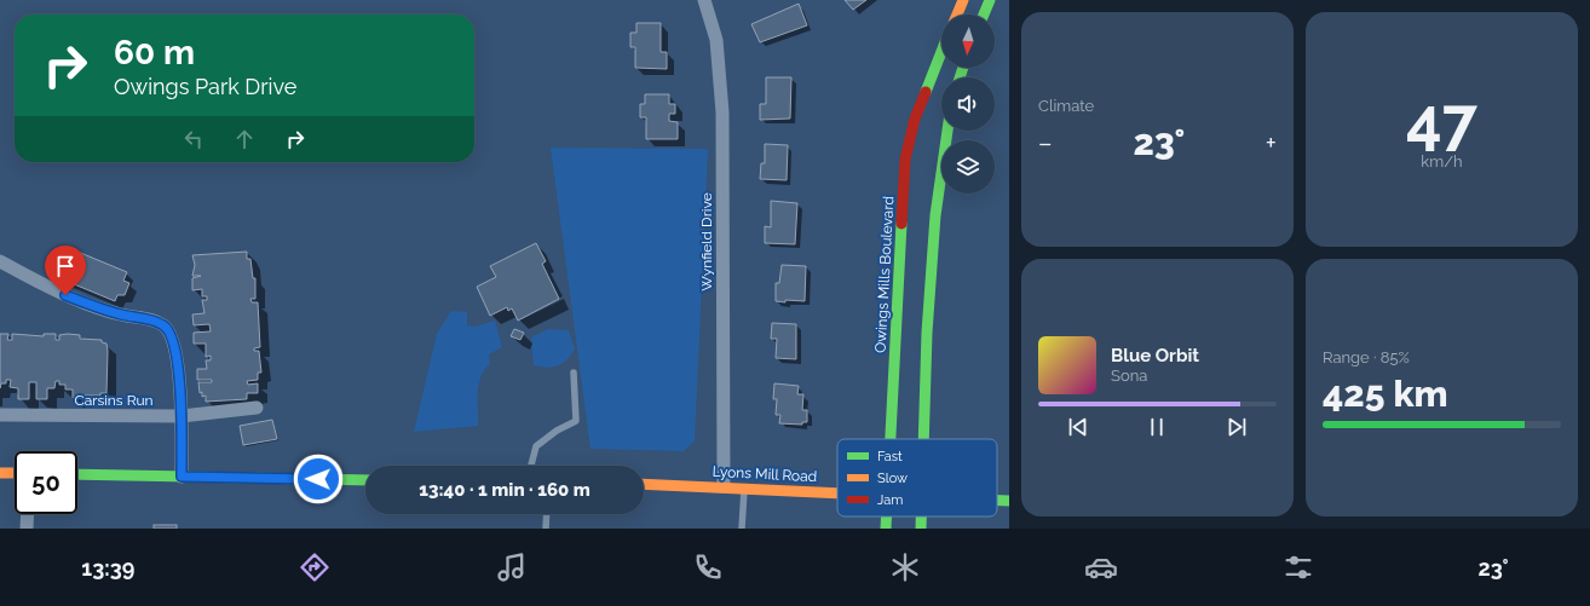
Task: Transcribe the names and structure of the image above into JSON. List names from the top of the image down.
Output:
{
  "streets": {
    "main road": ["Owings Mills Boulevard", "Lyons Mill Road"],
    "street": ["Wynfield Drive", "Carsins Run"]
  },
  "crossings": [
    ["Wynfield Drive", "Lyons Mill Road"]
  ],
  "legend": ["Fast", "Slow", "Jam"],
  "north": "bottom",
  "page": {
    "tile": [
      "Climate",
      ["47", "km/h"],
      ["Range · 85%", "425 km"]
    ],
    "turn": ["60 m", "Owings Park Drive"],
    "heat": ["−", "23°", "+"],
    "song": ["Blue Orbit", "Sona"],
    "limit": "50",
    "trip": "13:40 · 1 min · 160 m",
    "tabs": ["13:39", "23°"]
  }
}
